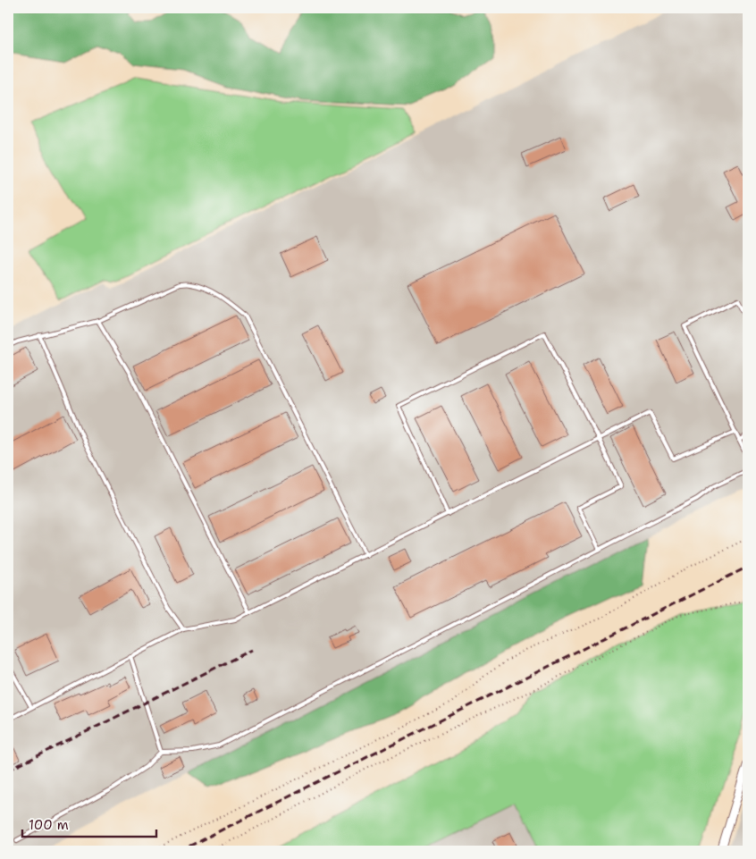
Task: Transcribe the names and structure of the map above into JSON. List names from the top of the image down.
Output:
{
  "scale_bar": "100 m"
}
